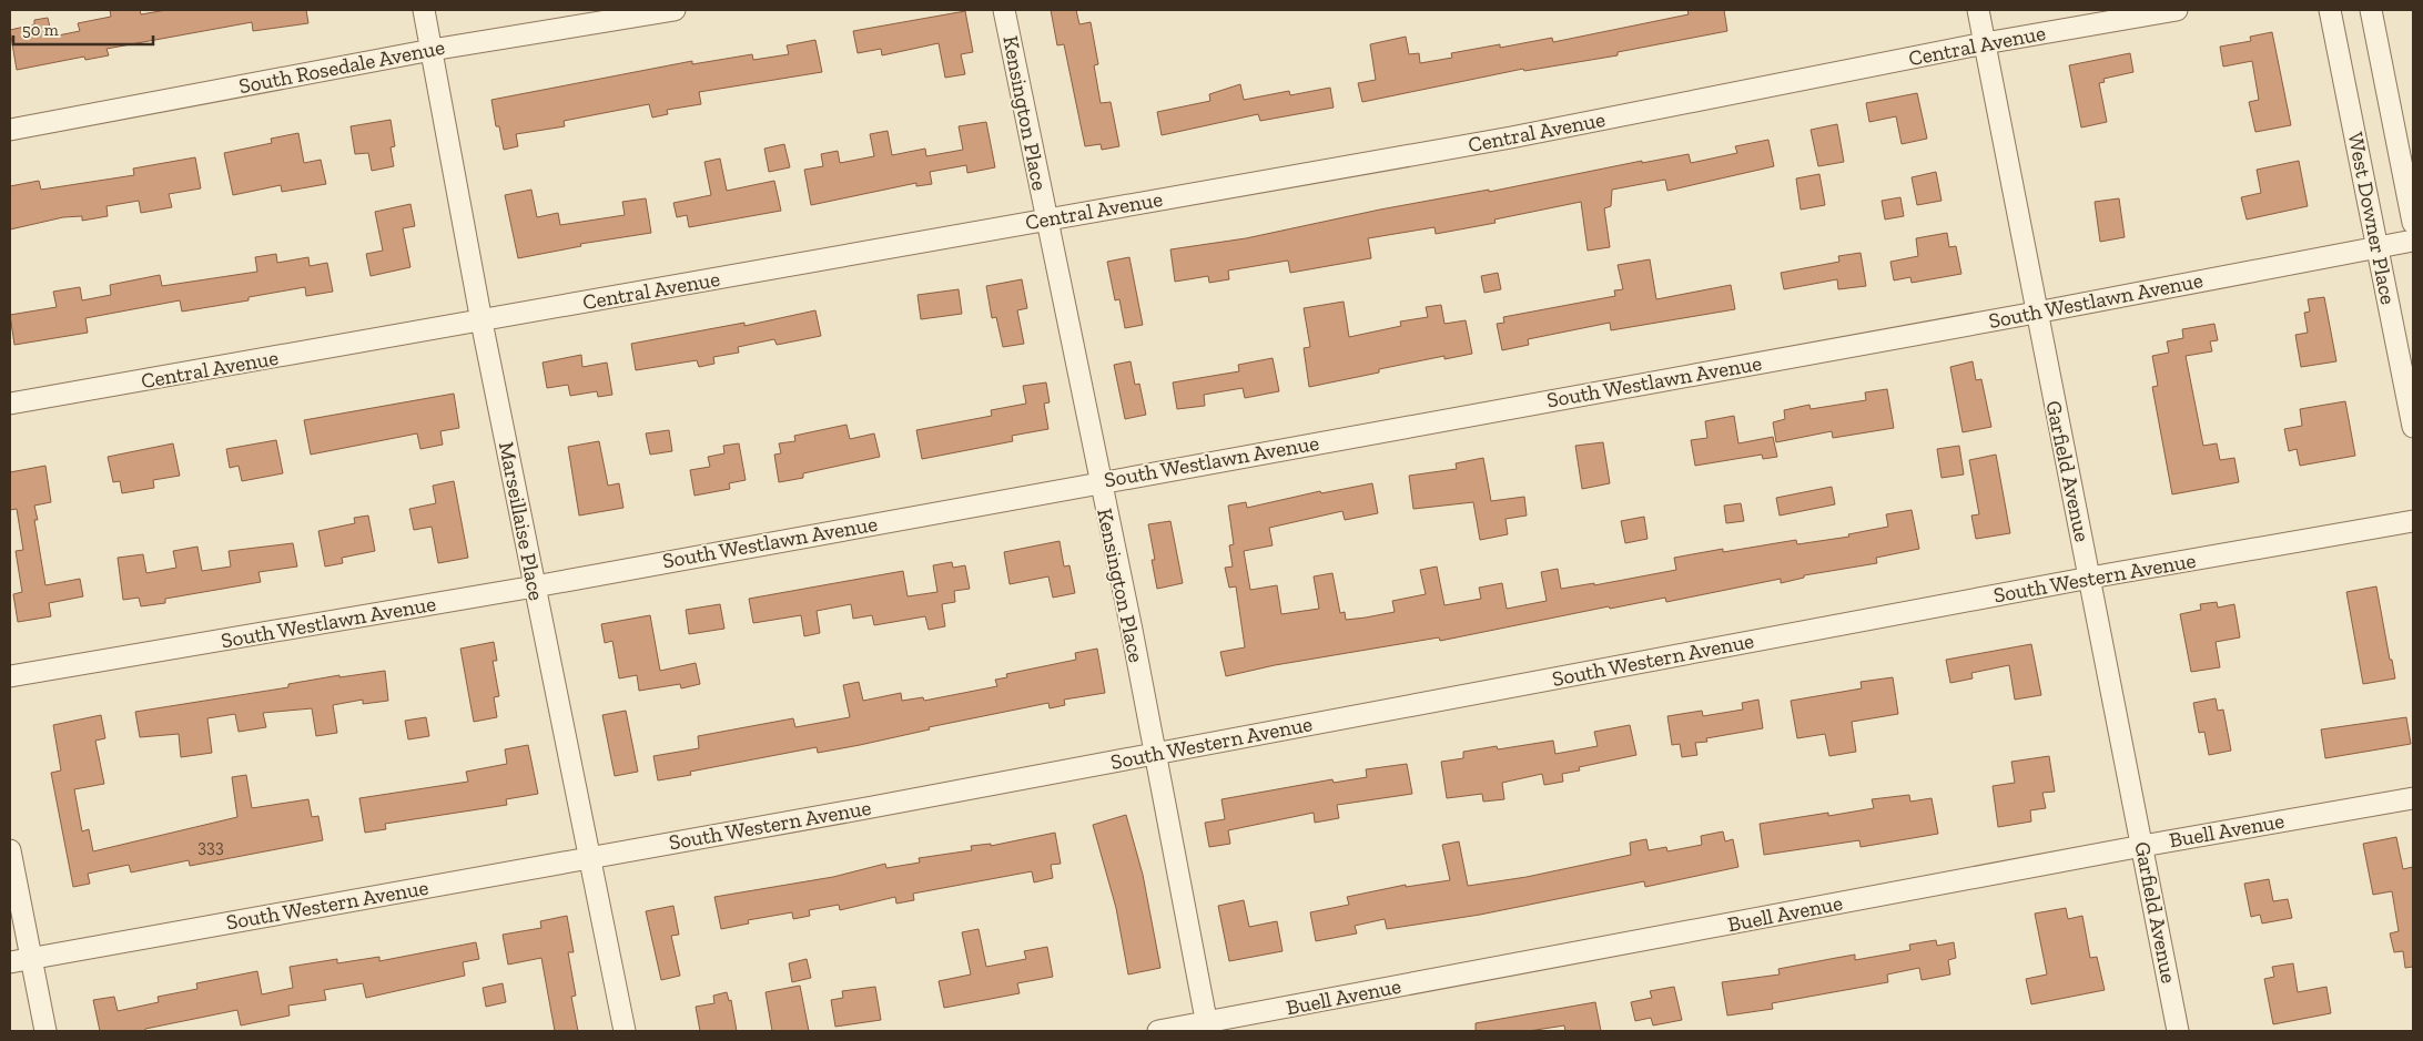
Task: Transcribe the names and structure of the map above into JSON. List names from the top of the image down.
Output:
{
  "streets": {
    "street": [
      "Central Avenue",
      "South Rosedale Avenue",
      "Kensington Place",
      "West Downer Place",
      "South Westlawn Avenue",
      "Garfield Avenue",
      "Marseillaise Place",
      "South Western Avenue",
      "Buell Avenue"
    ]
  },
  "crossings": [
    ["Central Avenue", "Kensington Place"],
    ["Central Avenue", "Garfield Avenue"],
    ["Central Avenue", "Marseillaise Place"],
    ["South Rosedale Avenue", "Marseillaise Place"],
    ["Kensington Place", "South Westlawn Avenue"],
    ["Kensington Place", "South Western Avenue"],
    ["Kensington Place", "Buell Avenue"],
    ["West Downer Place", "South Westlawn Avenue"],
    ["South Westlawn Avenue", "Garfield Avenue"],
    ["South Westlawn Avenue", "Marseillaise Place"],
    ["Garfield Avenue", "South Western Avenue"],
    ["Garfield Avenue", "Buell Avenue"],
    ["Marseillaise Place", "South Western Avenue"]
  ],
  "house_numbers": ["333"],
  "scale_bar": "50 m"
}
